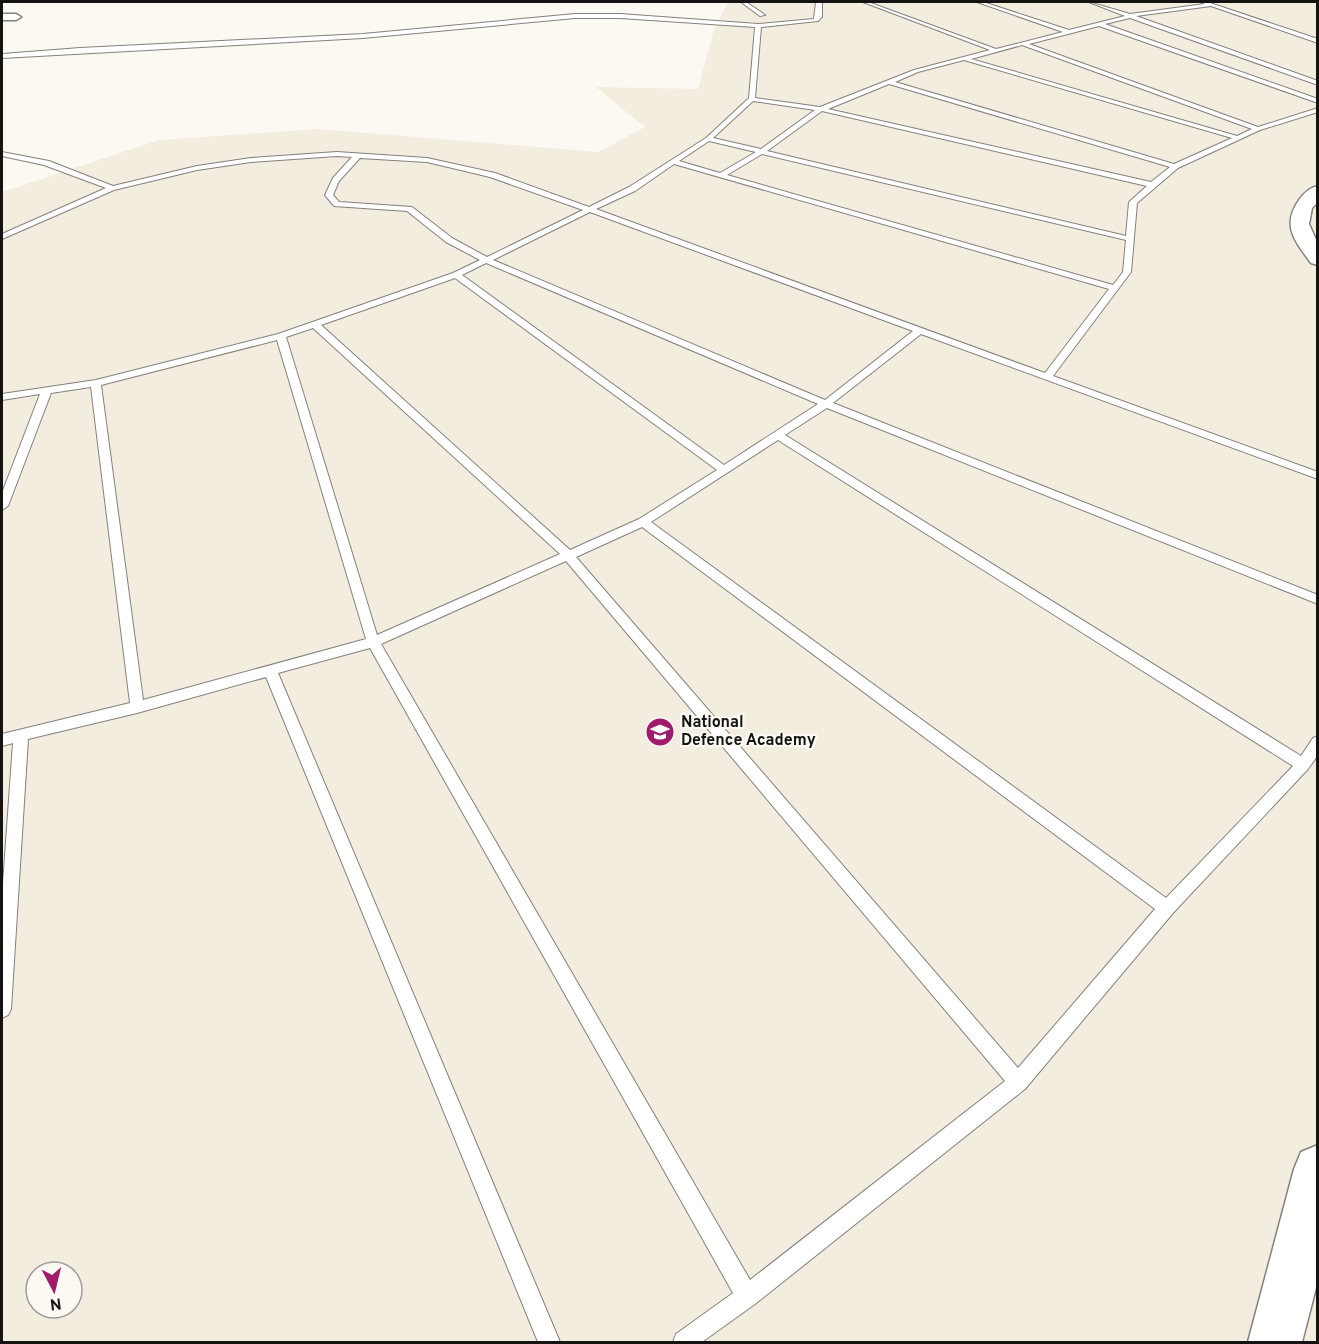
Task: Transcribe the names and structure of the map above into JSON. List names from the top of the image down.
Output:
{
  "places": {
    "school or university": ["National Defence Academy"]
  },
  "north": "bottom"
}
